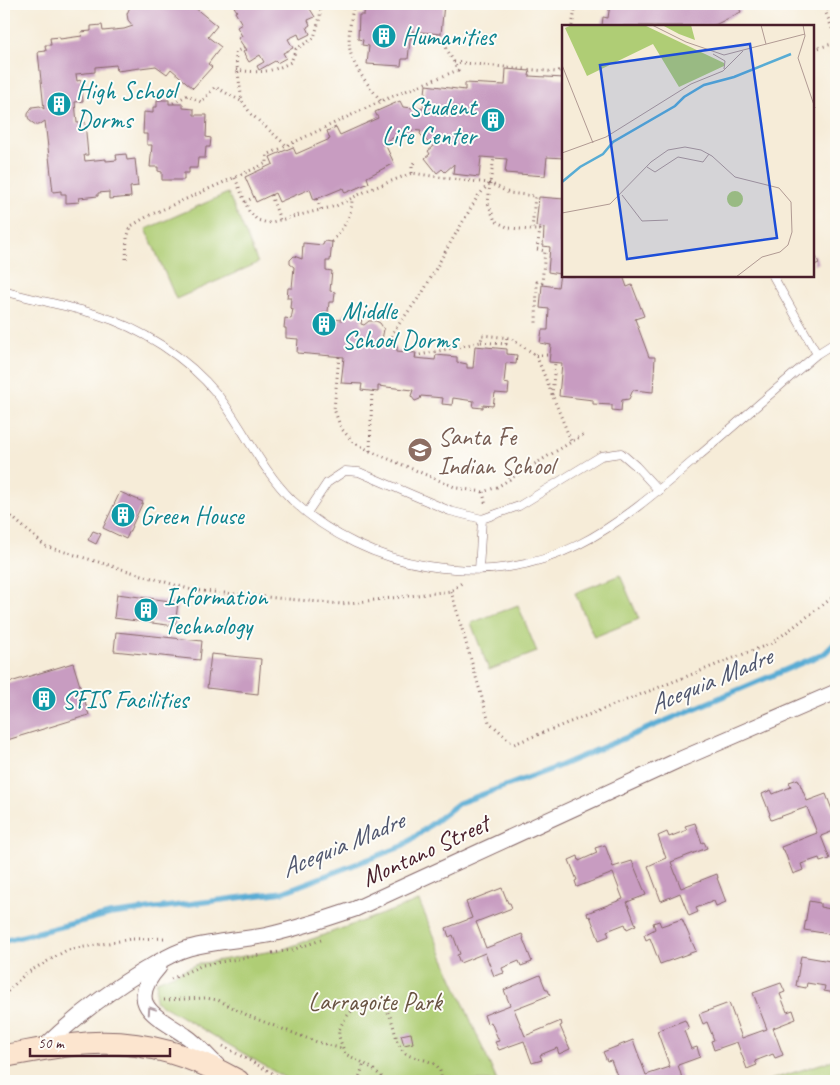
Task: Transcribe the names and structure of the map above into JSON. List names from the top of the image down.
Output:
{
  "streets": {
    "street": ["Montano Street"]
  },
  "water": ["Acequia Madre"],
  "parks": ["Larragoite Park"],
  "places": {
    "building": [
      "Humanities",
      "High School Dorms",
      "Student Life Center",
      "Middle School Dorms",
      "Green House",
      "Information Technology",
      "SFIS Facilities"
    ],
    "school or university": ["Santa Fe Indian School"]
  },
  "scale_bar": "50 m"
}
